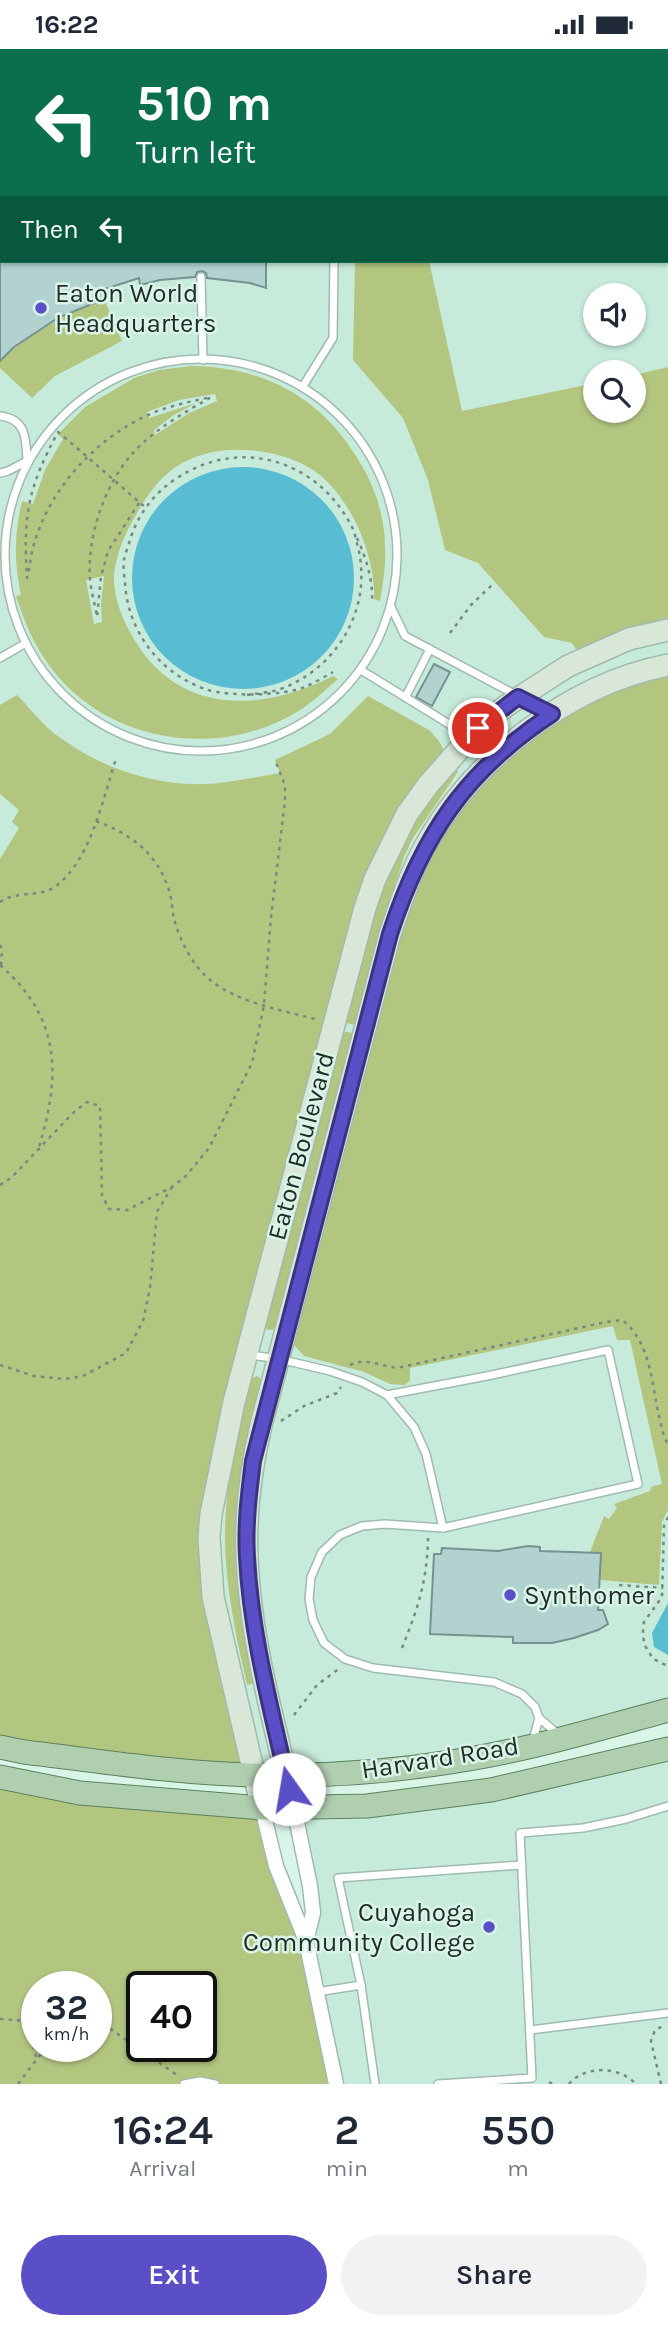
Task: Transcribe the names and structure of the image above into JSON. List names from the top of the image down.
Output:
{
  "streets": {
    "main road": ["Harvard Road"],
    "street": ["Eaton Boulevard"]
  },
  "crossings": [
    ["Eaton Boulevard", "Harvard Road"]
  ],
  "places": ["Eaton World Headquarters", "Synthomer", "Cuyahoga Community College"],
  "page": {
    "status": "16:22",
    "turn": ["510 m", "Turn left"],
    "then": "Then",
    "speed": "32 km/h",
    "limit": "40",
    "eta": [
      "16:24",
      "Arrival",
      "2",
      "min",
      "550",
      "m"
    ],
    "buttons": ["Exit", "Share"]
  }
}
